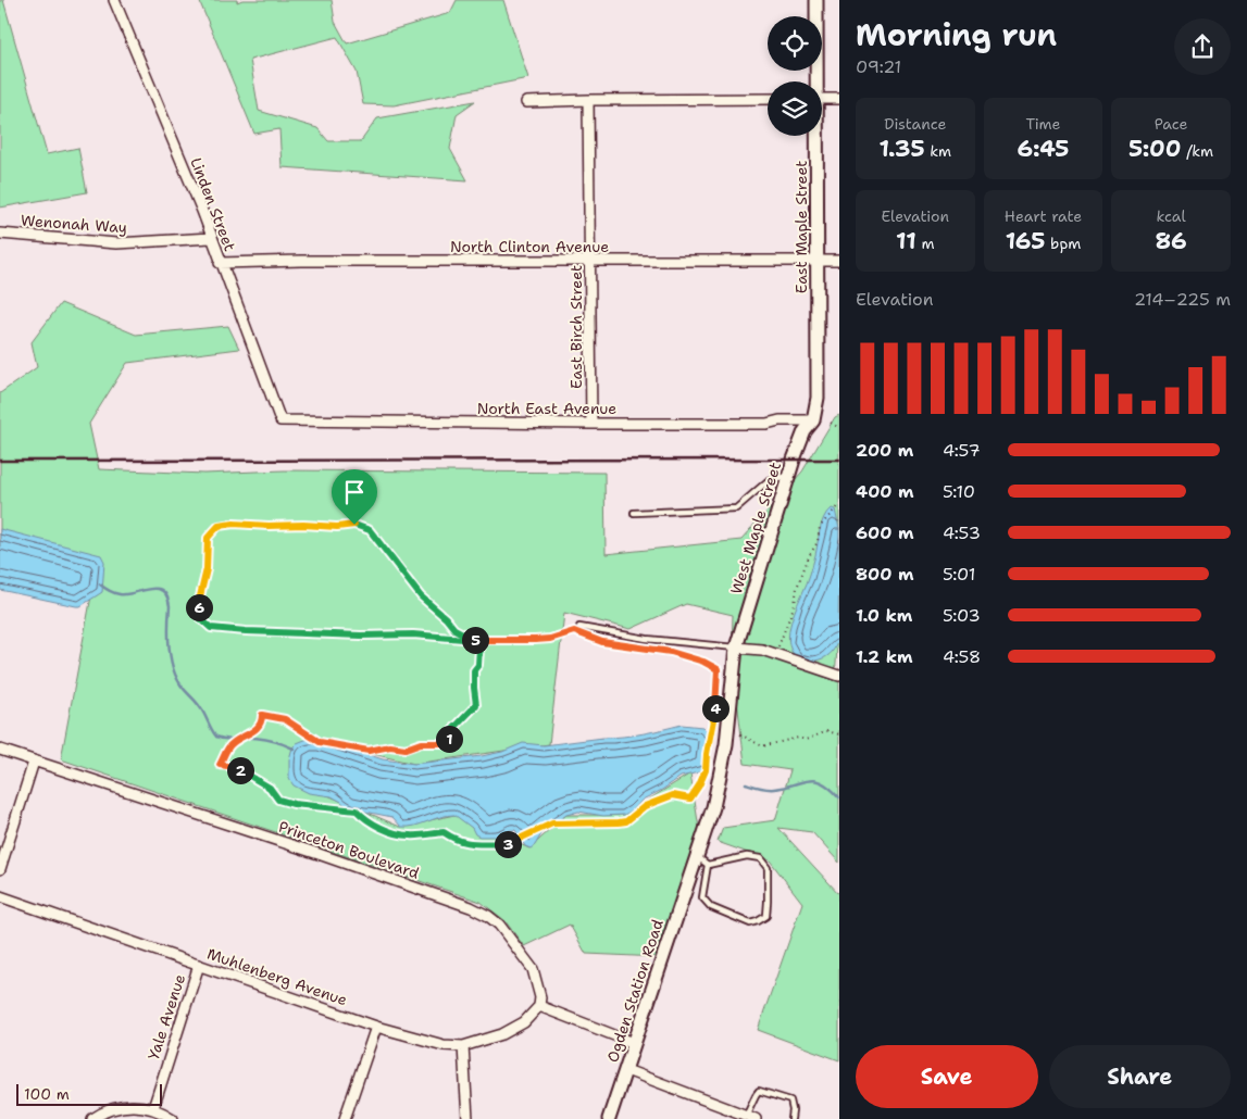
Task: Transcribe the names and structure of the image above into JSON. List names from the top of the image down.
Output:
{
  "streets": {
    "street": [
      "Linden Street",
      "Wenonah Way",
      "East Maple Street",
      "North Clinton Avenue",
      "East Birch Street",
      "North East Avenue",
      "West Maple Street",
      "Princeton Boulevard",
      "Muhlenberg Avenue",
      "Ogden Station Road",
      "Yale Avenue"
    ]
  },
  "crossings": [
    ["Linden Street", "Wenonah Way"],
    ["Linden Street", "North Clinton Avenue"],
    ["Linden Street", "North East Avenue"],
    ["East Maple Street", "North Clinton Avenue"],
    ["East Maple Street", "North East Avenue"],
    ["East Maple Street", "West Maple Street"],
    ["North Clinton Avenue", "East Birch Street"],
    ["East Birch Street", "North East Avenue"],
    ["North East Avenue", "West Maple Street"],
    ["West Maple Street", "Ogden Station Road"],
    ["Princeton Boulevard", "Muhlenberg Avenue"],
    ["Muhlenberg Avenue", "Yale Avenue"]
  ],
  "scale_bar": "100 m",
  "page": {
    "heading": ["Morning run", "09:21"],
    "stats": [
      ["Distance", "1.35 km"],
      ["Time", "6:45"],
      ["Pace", "5:00 /km"],
      ["Elevation", "11 m"],
      ["Heart rate", "165 bpm"],
      ["kcal", "86"]
    ],
    "chart": ["Elevation", "214–225 m"],
    "list": [
      {
        "name": "200 m",
        "note": "4:57"
      },
      {
        "name": "400 m",
        "note": "5:10"
      },
      {
        "name": "600 m",
        "note": "4:53"
      },
      {
        "name": "800 m",
        "note": "5:01"
      },
      {
        "name": "1.0 km",
        "note": "5:03"
      },
      {
        "name": "1.2 km",
        "note": "4:58"
      }
    ],
    "pins": [
      "6",
      "5",
      "4",
      "1",
      "2",
      "3"
    ],
    "buttons": ["Save", "Share"],
    "scale": "100 m"
  }
}
